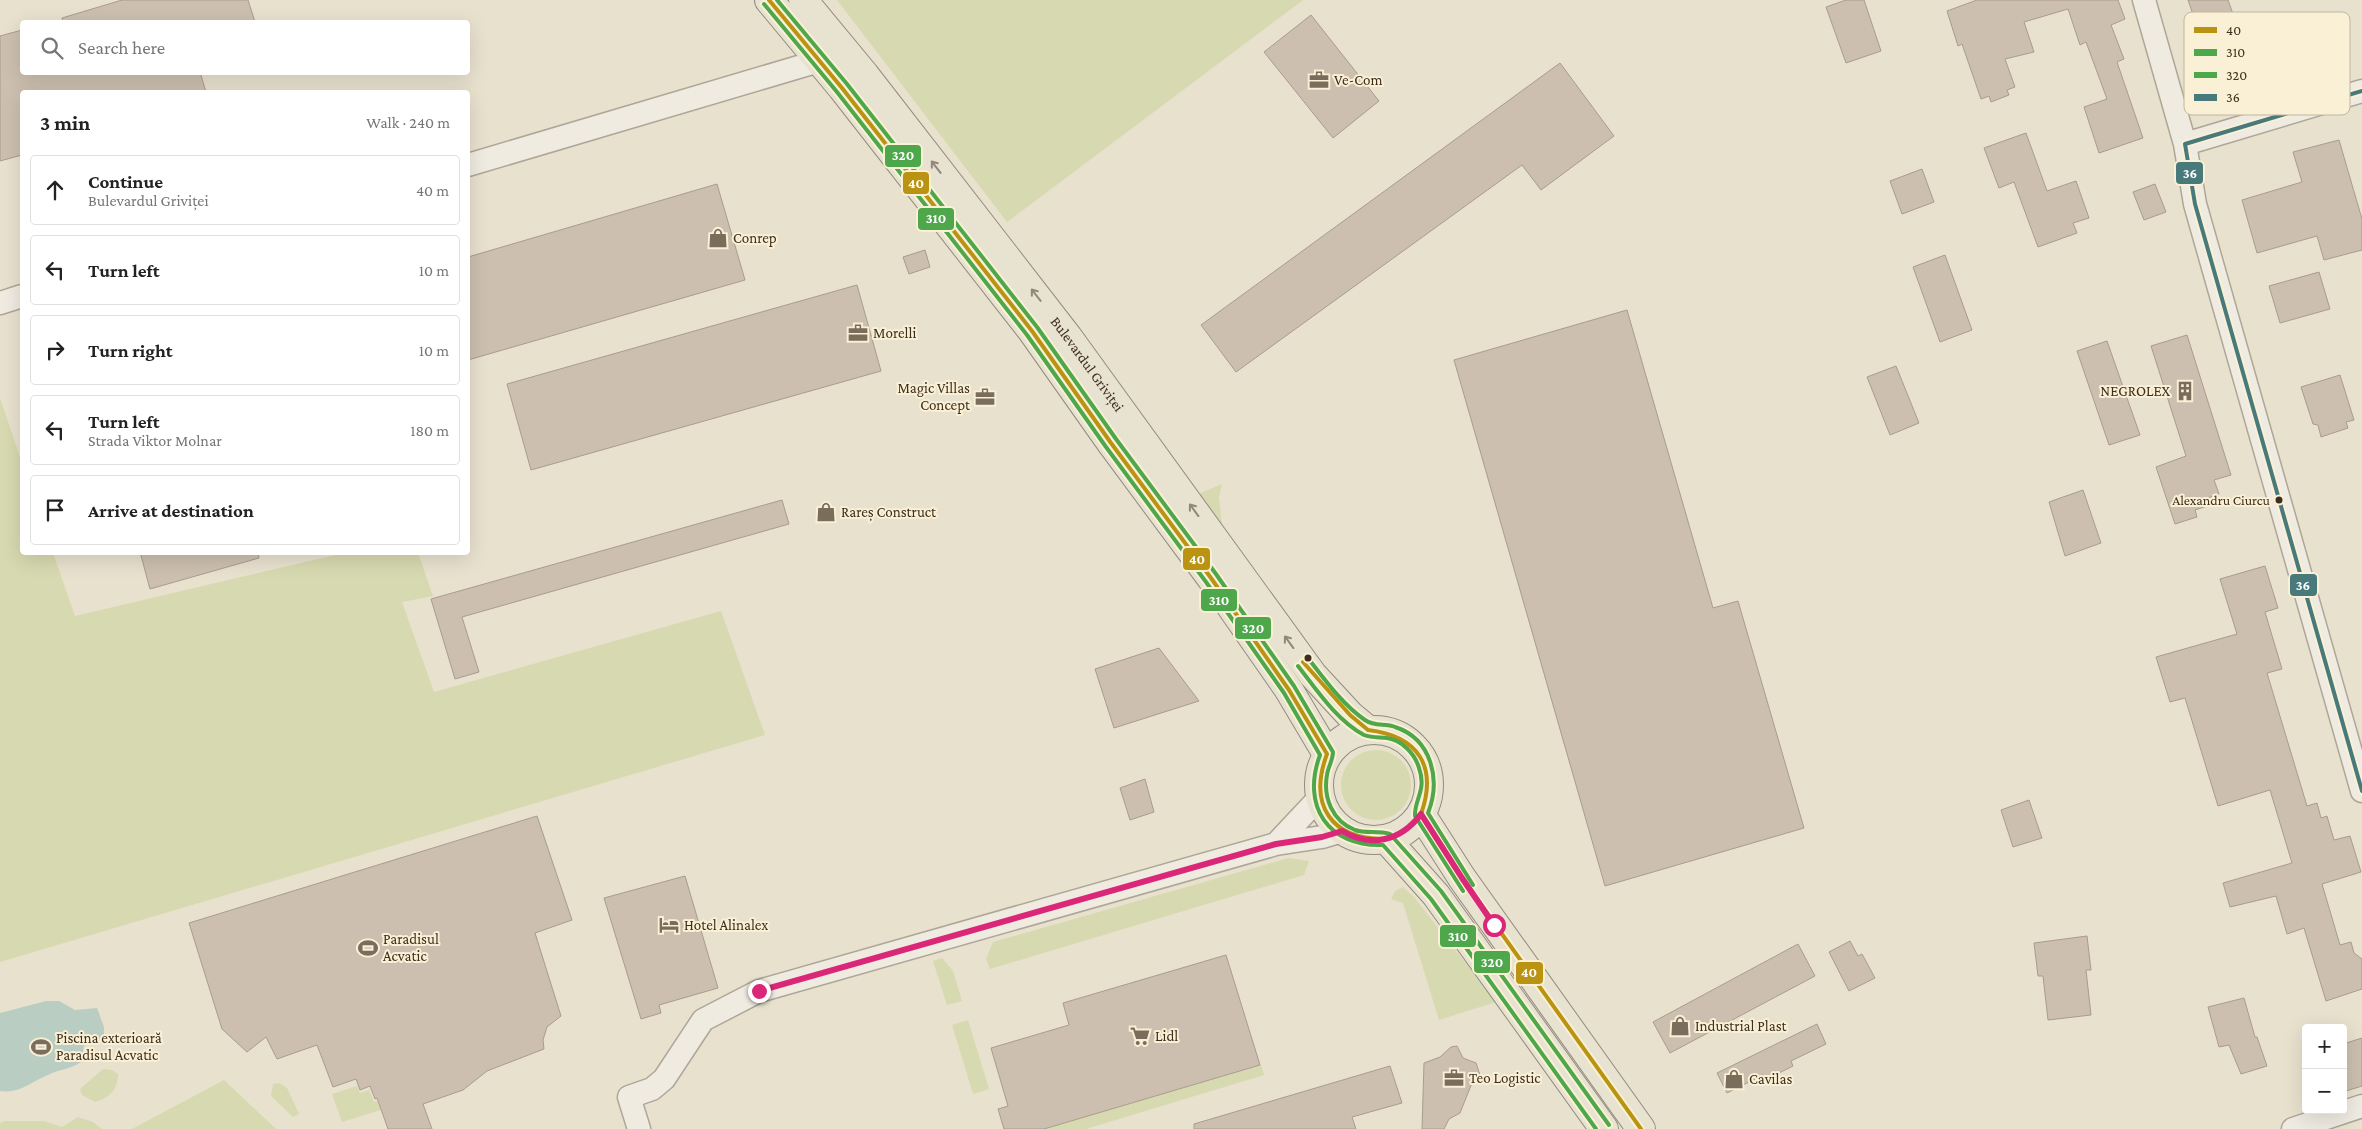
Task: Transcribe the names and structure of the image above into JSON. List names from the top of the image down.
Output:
{
  "streets": {
    "main road": ["Bulevardul Griviței"]
  },
  "places": {
    "office": [
      "Ve-Com",
      "Morelli",
      "Magic Villas Concept",
      "Teo Logistic"
    ],
    "shop": [
      "Conrep",
      "Rareș Construct",
      "Industrial Plast",
      "Cavilas"
    ],
    "building": ["NEGROLEX"],
    "other": ["Alexandru Ciurcu"],
    "hotel": ["Hotel Alinalex"],
    "sports": ["Paradisul Acvatic", "Piscina exterioară Paradisul Acvatic"],
    "supermarket": ["Lidl"]
  },
  "lines": [
    "transit line 40",
    "transit line 320",
    "transit line 310",
    "transit line 36"
  ],
  "legend": [
    "40",
    "310",
    "320",
    "36"
  ],
  "page": {
    "search": "Search here",
    "heading": ["3 min", "Walk · 240 m"],
    "list": [
      ["Continue", "Bulevardul Griviței", "40 m"],
      ["Turn left", "10 m"],
      ["Turn right", "10 m"],
      ["Turn left", "Strada Viktor Molnar", "180 m"],
      "Arrive at destination"
    ],
    "map_buttons": ["+", "−"]
  }
}
